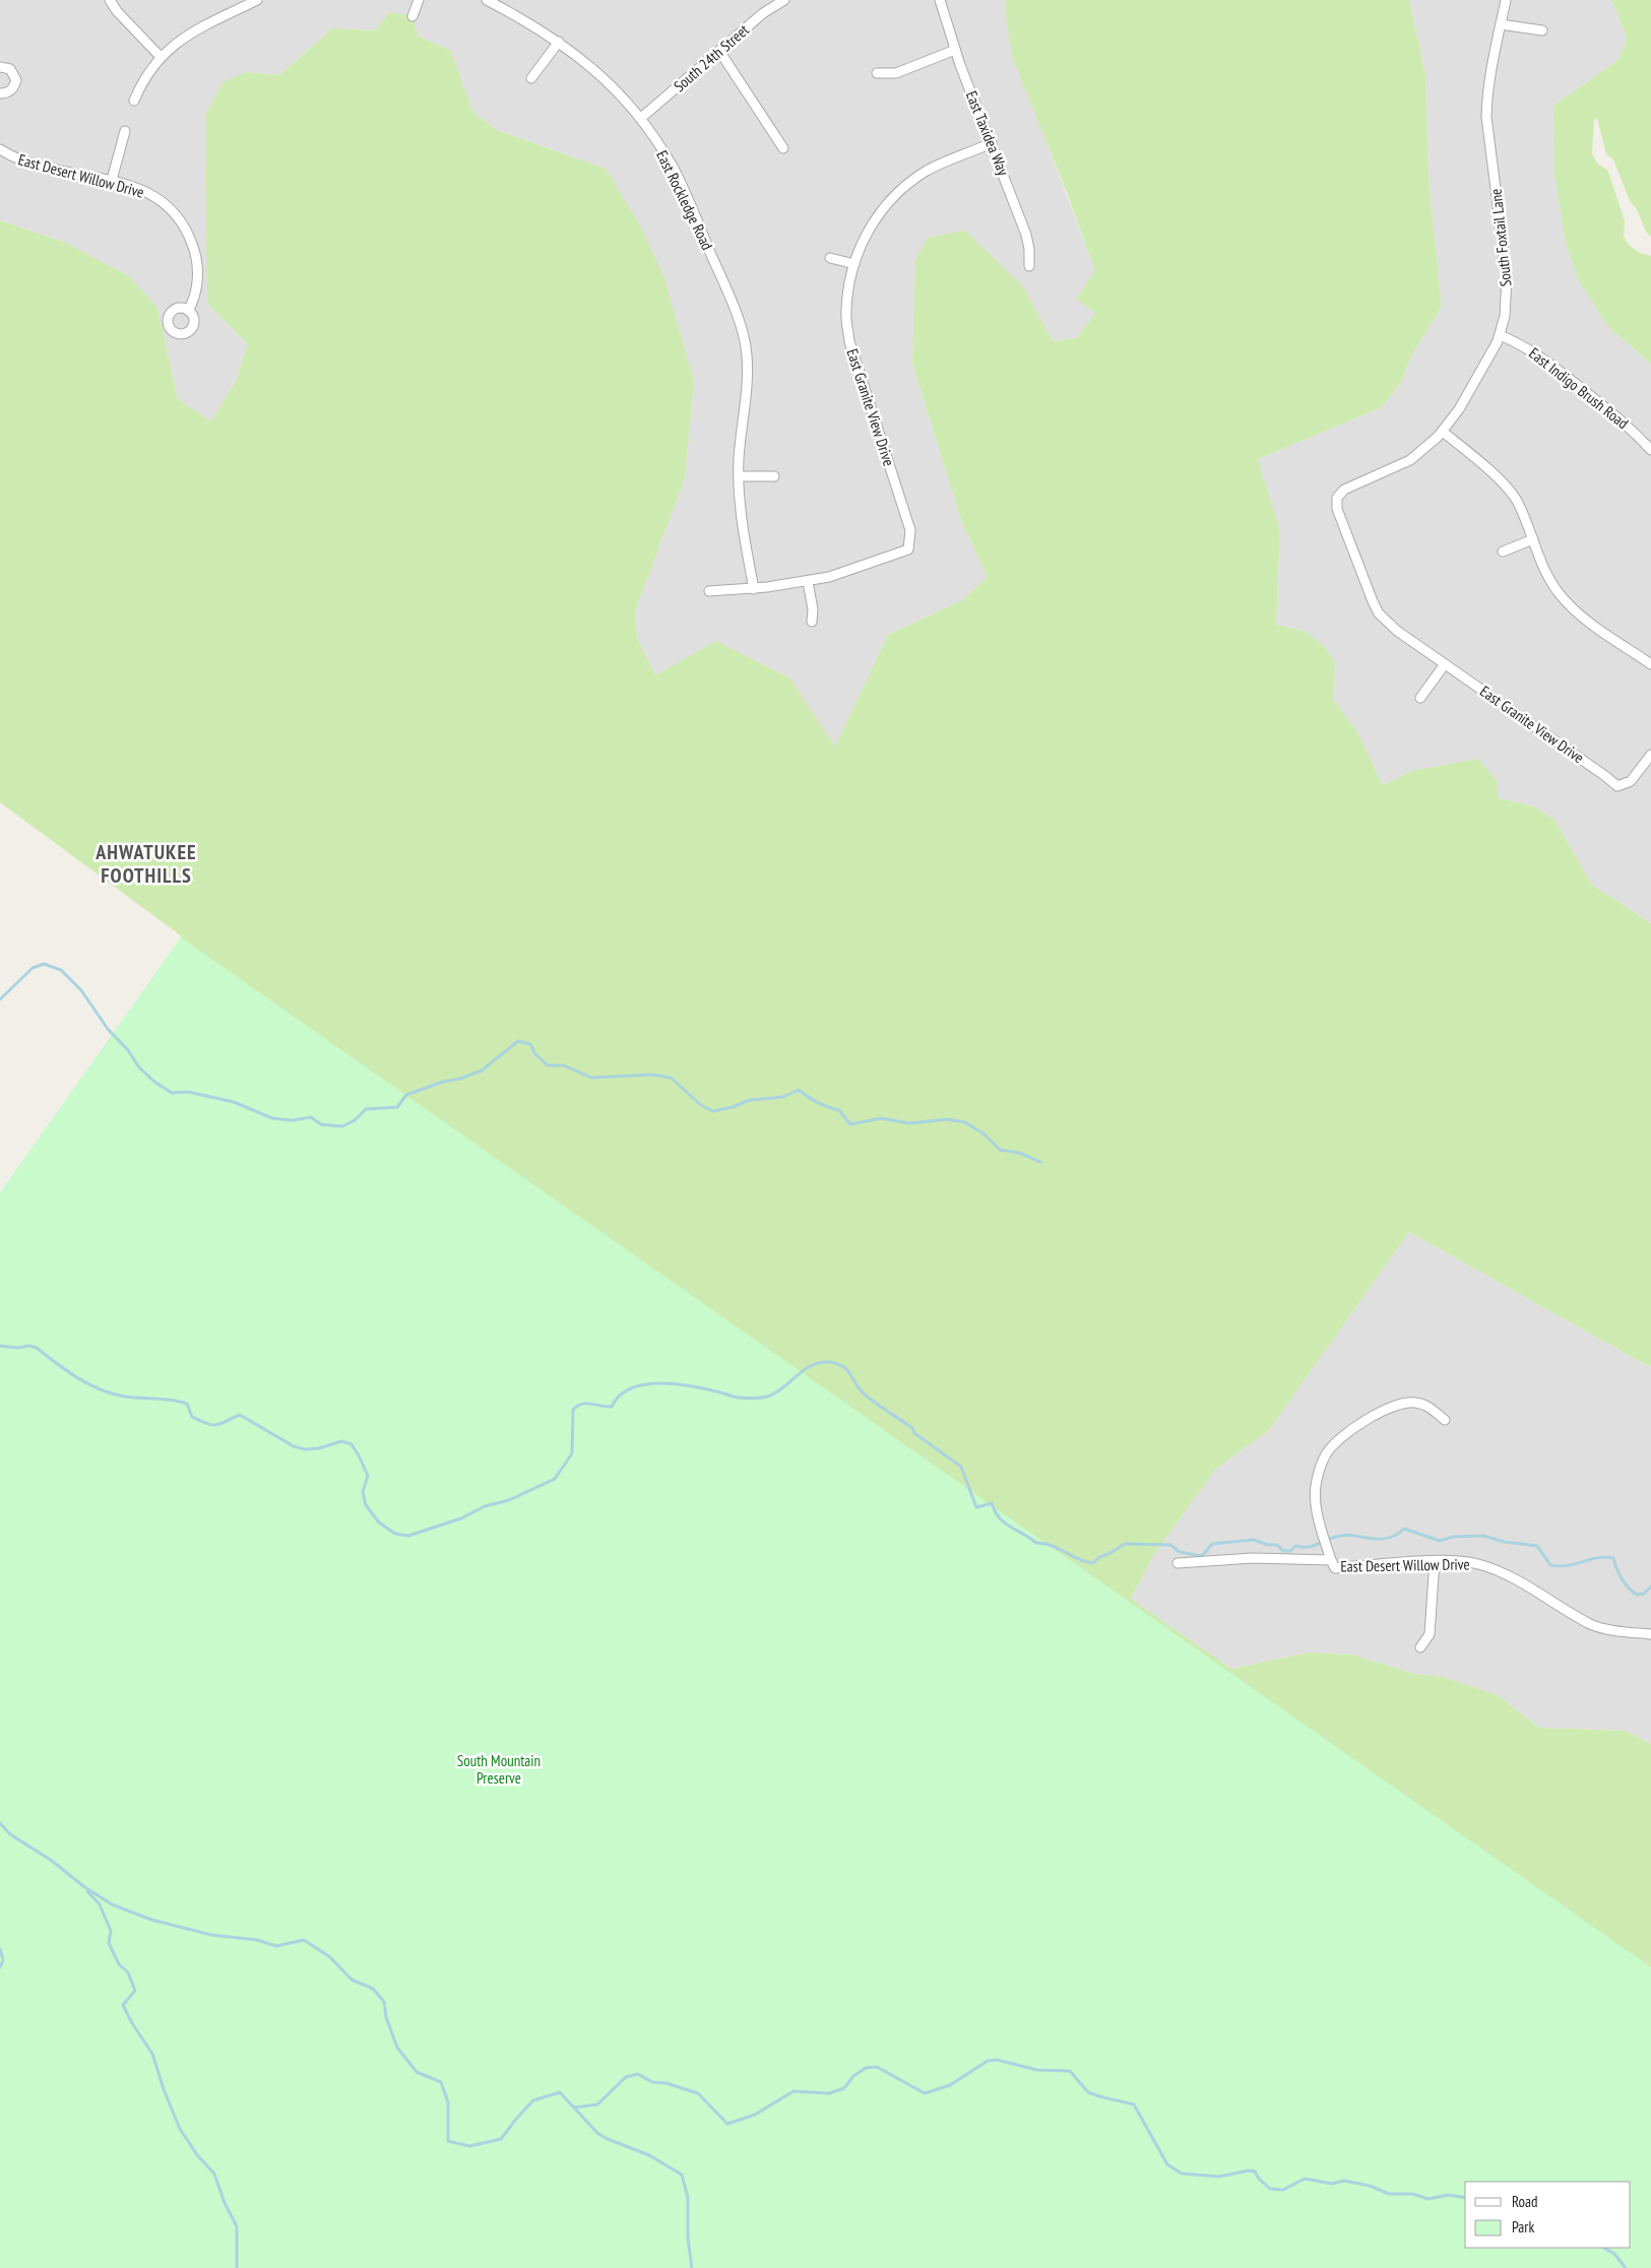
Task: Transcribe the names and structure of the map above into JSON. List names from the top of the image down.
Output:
{
  "streets": {
    "street": [
      "South 24th Street",
      "East Taxidea Way",
      "East Desert Willow Drive",
      "East Rockledge Road",
      "South Foxtail Lane",
      "East Indigo Brush Road",
      "East Granite View Drive"
    ]
  },
  "crossings": [
    ["South 24th Street", "East Rockledge Road"],
    ["East Taxidea Way", "East Granite View Drive"],
    ["South Foxtail Lane", "East Indigo Brush Road"],
    ["South Foxtail Lane", "East Granite View Drive"]
  ],
  "districts": ["AHWATUKEE FOOTHILLS"],
  "parks": ["South Mountain Preserve"],
  "legend": ["Road", "Park"]
}
